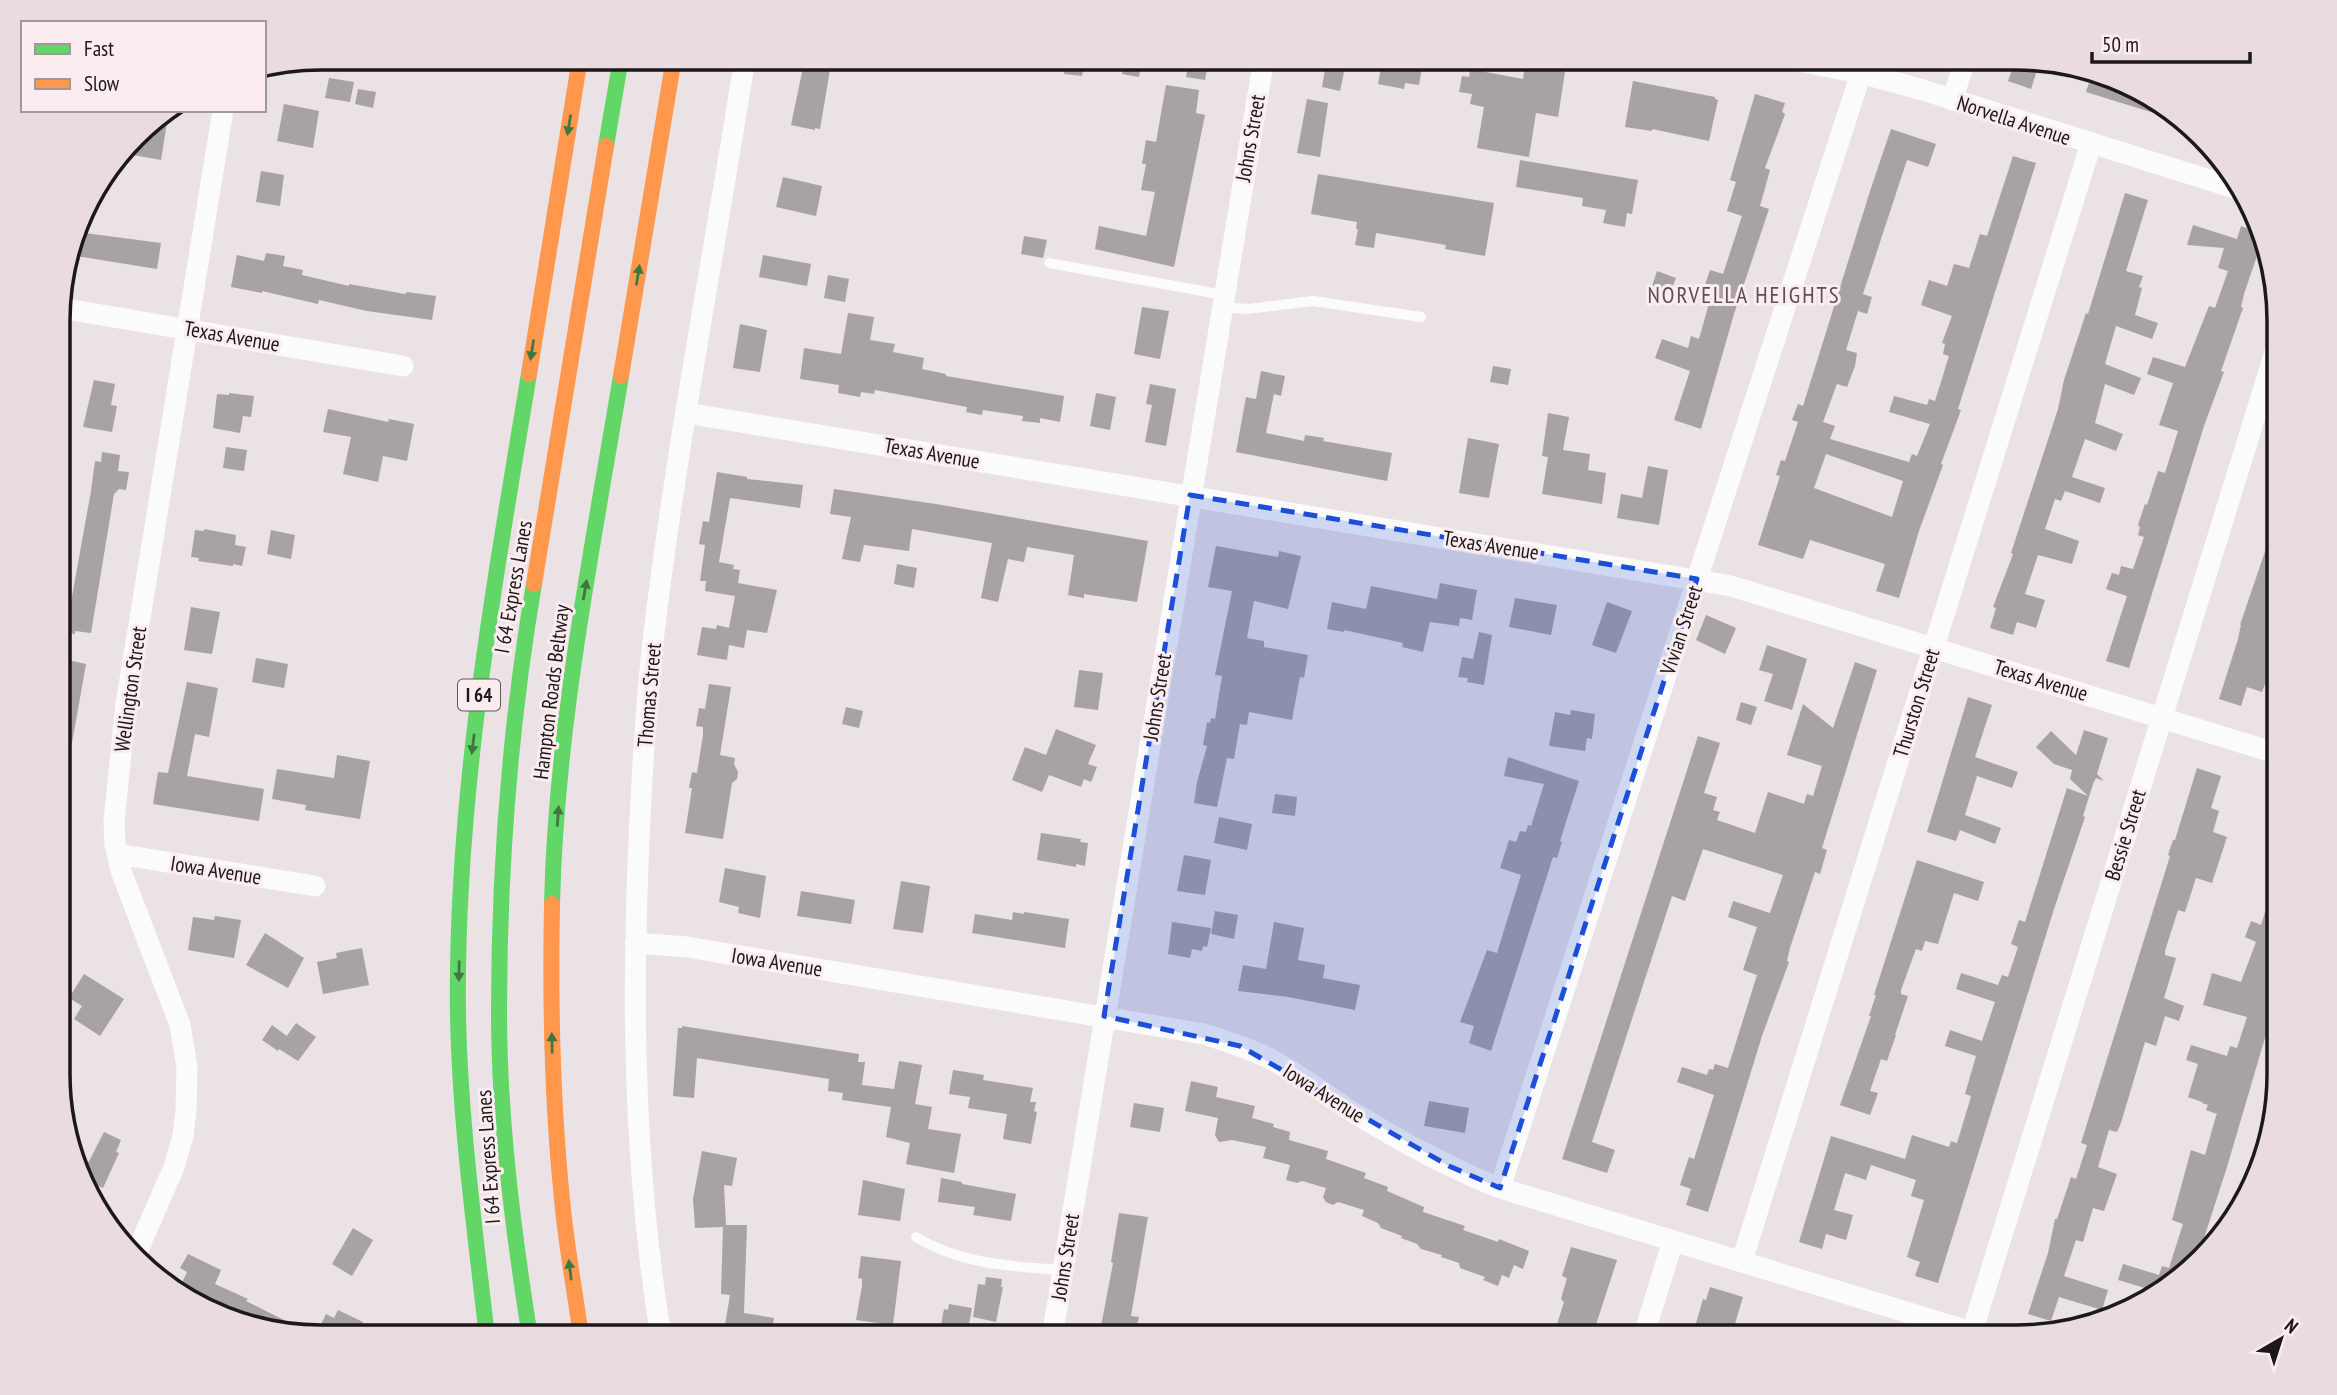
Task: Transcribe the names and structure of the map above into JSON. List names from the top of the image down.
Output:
{
  "streets": {
    "highway": ["I 64 Express Lanes", "Hampton Roads Beltway", "I 64"],
    "street": [
      "Norvella Avenue",
      "Johns Street",
      "Texas Avenue",
      "Vivian Street",
      "Wellington Street",
      "Thomas Street",
      "Thurston Street",
      "Bessie Street",
      "Iowa Avenue"
    ]
  },
  "crossings": [
    ["Norvella Avenue", "Vivian Street"],
    ["Norvella Avenue", "Thurston Street"],
    ["Johns Street", "Texas Avenue"],
    ["Johns Street", "Iowa Avenue"],
    ["Texas Avenue", "Vivian Street"],
    ["Texas Avenue", "Wellington Street"],
    ["Texas Avenue", "Thomas Street"],
    ["Texas Avenue", "Thurston Street"],
    ["Texas Avenue", "Bessie Street"],
    ["Vivian Street", "Iowa Avenue"],
    ["Wellington Street", "Iowa Avenue"],
    ["Thomas Street", "Iowa Avenue"],
    ["Thurston Street", "Iowa Avenue"]
  ],
  "districts": ["NORVELLA HEIGHTS"],
  "legend": ["Fast", "Slow"],
  "scale_bar": "50 m",
  "north": "top right"
}
